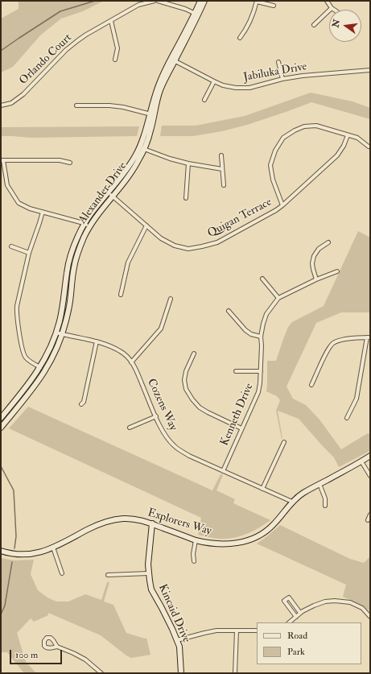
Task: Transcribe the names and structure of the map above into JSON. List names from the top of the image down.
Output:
{
  "streets": {
    "main road": ["Alexander Drive", "Explorers Way", "Kincaid Drive"],
    "street": [
      "Orlando Court",
      "Jabiluka Drive",
      "Quigan Terrace",
      "Cozens Way",
      "Kenneth Drive"
    ]
  },
  "crossings": [
    ["Jabiluka Drive", "Alexander Drive"],
    ["Alexander Drive", "Quigan Terrace"],
    ["Alexander Drive", "Cozens Way"],
    ["Cozens Way", "Kenneth Drive"],
    ["Cozens Way", "Explorers Way"],
    ["Explorers Way", "Kincaid Drive"]
  ],
  "legend": ["Road", "Park"],
  "scale_bar": "100 m",
  "north": "left"
}
